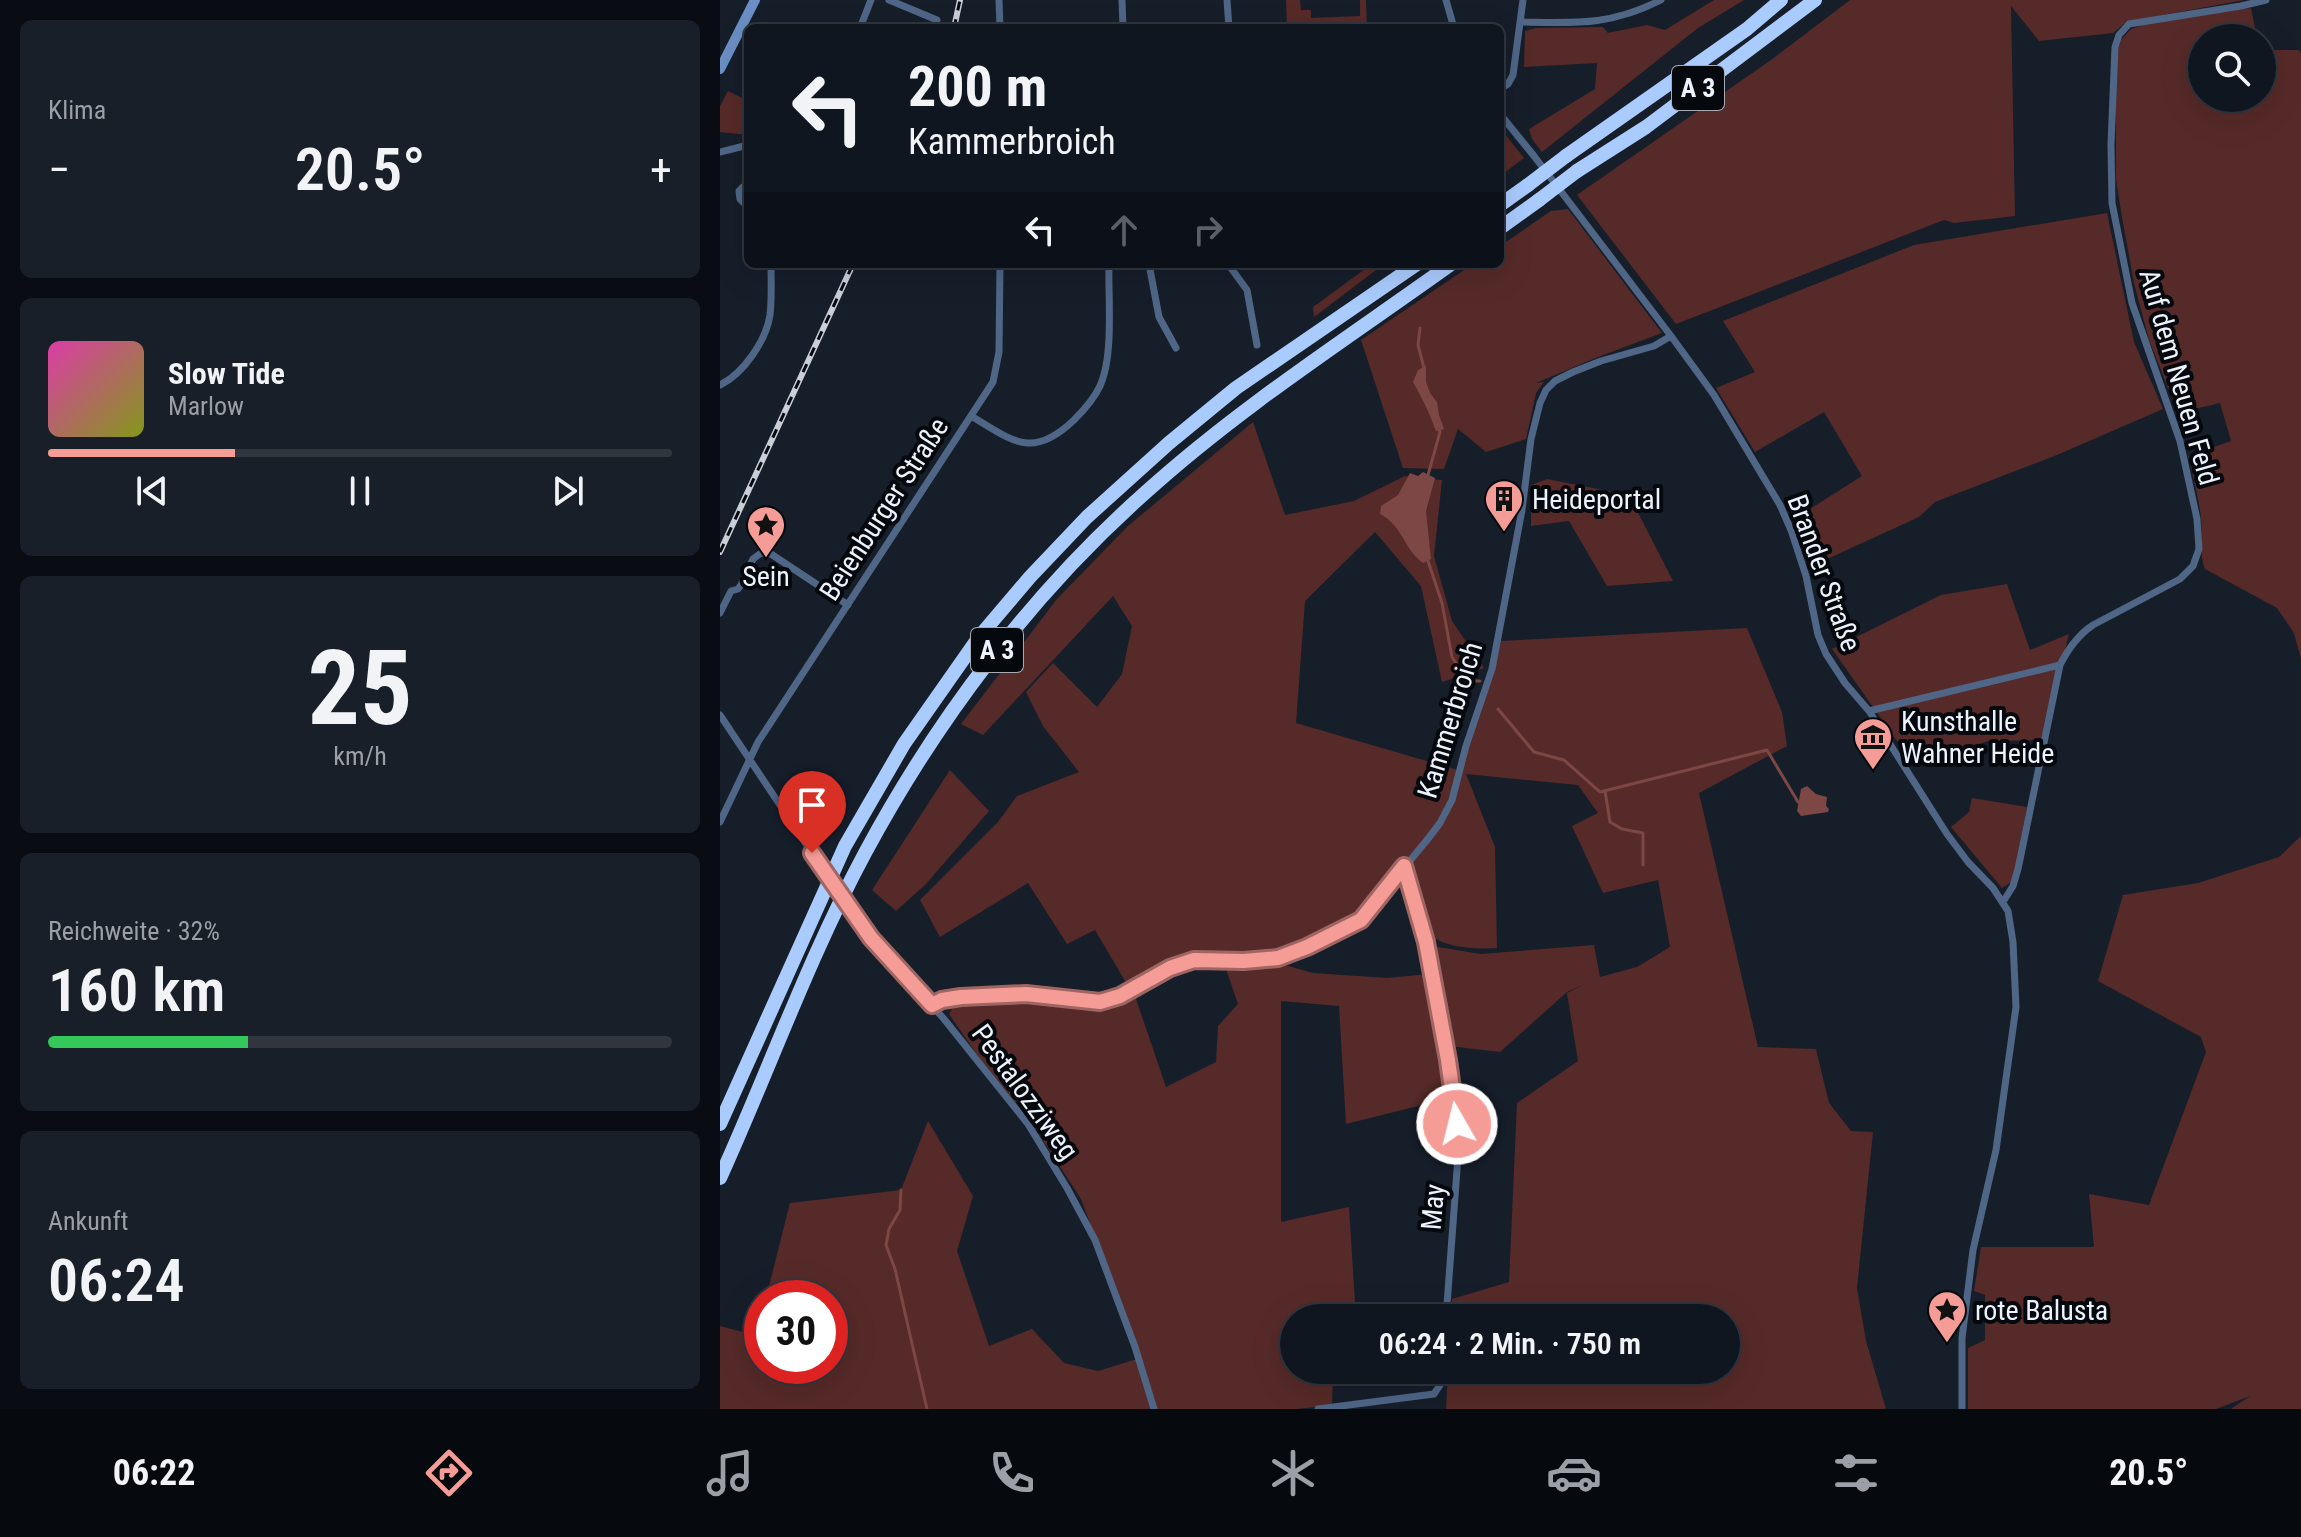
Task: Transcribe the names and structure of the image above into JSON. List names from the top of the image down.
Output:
{
  "streets": {
    "highway": ["A 3"],
    "street": [
      "Auf dem Neuen Feld",
      "Beienburger Straße",
      "Brander Straße",
      "Kammerbroich",
      "Pestalozziweg",
      "May"
    ]
  },
  "crossings": [
    ["Auf dem Neuen Feld", "Brander Straße"],
    ["Beienburger Straße", "Pestalozziweg"],
    ["Brander Straße", "Kammerbroich"],
    ["Kammerbroich", "Pestalozziweg"],
    ["Kammerbroich", "May"]
  ],
  "places": {
    "building": ["Heideportal"],
    "place": ["Sein", "rote Balusta"],
    "museum": ["Kunsthalle Wahner Heide"]
  },
  "page": {
    "tile": [
      "Klima",
      ["25", "km/h"],
      ["Reichweite · 32%", "160 km"],
      ["Ankunft", "06:24"]
    ],
    "turn": ["200 m", "Kammerbroich"],
    "heat": ["−", "20.5°", "+"],
    "song": ["Slow Tide", "Marlow"],
    "limit": "30",
    "trip": "06:24 · 2 Min. · 750 m",
    "tabs": ["06:22", "20.5°"]
  }
}
